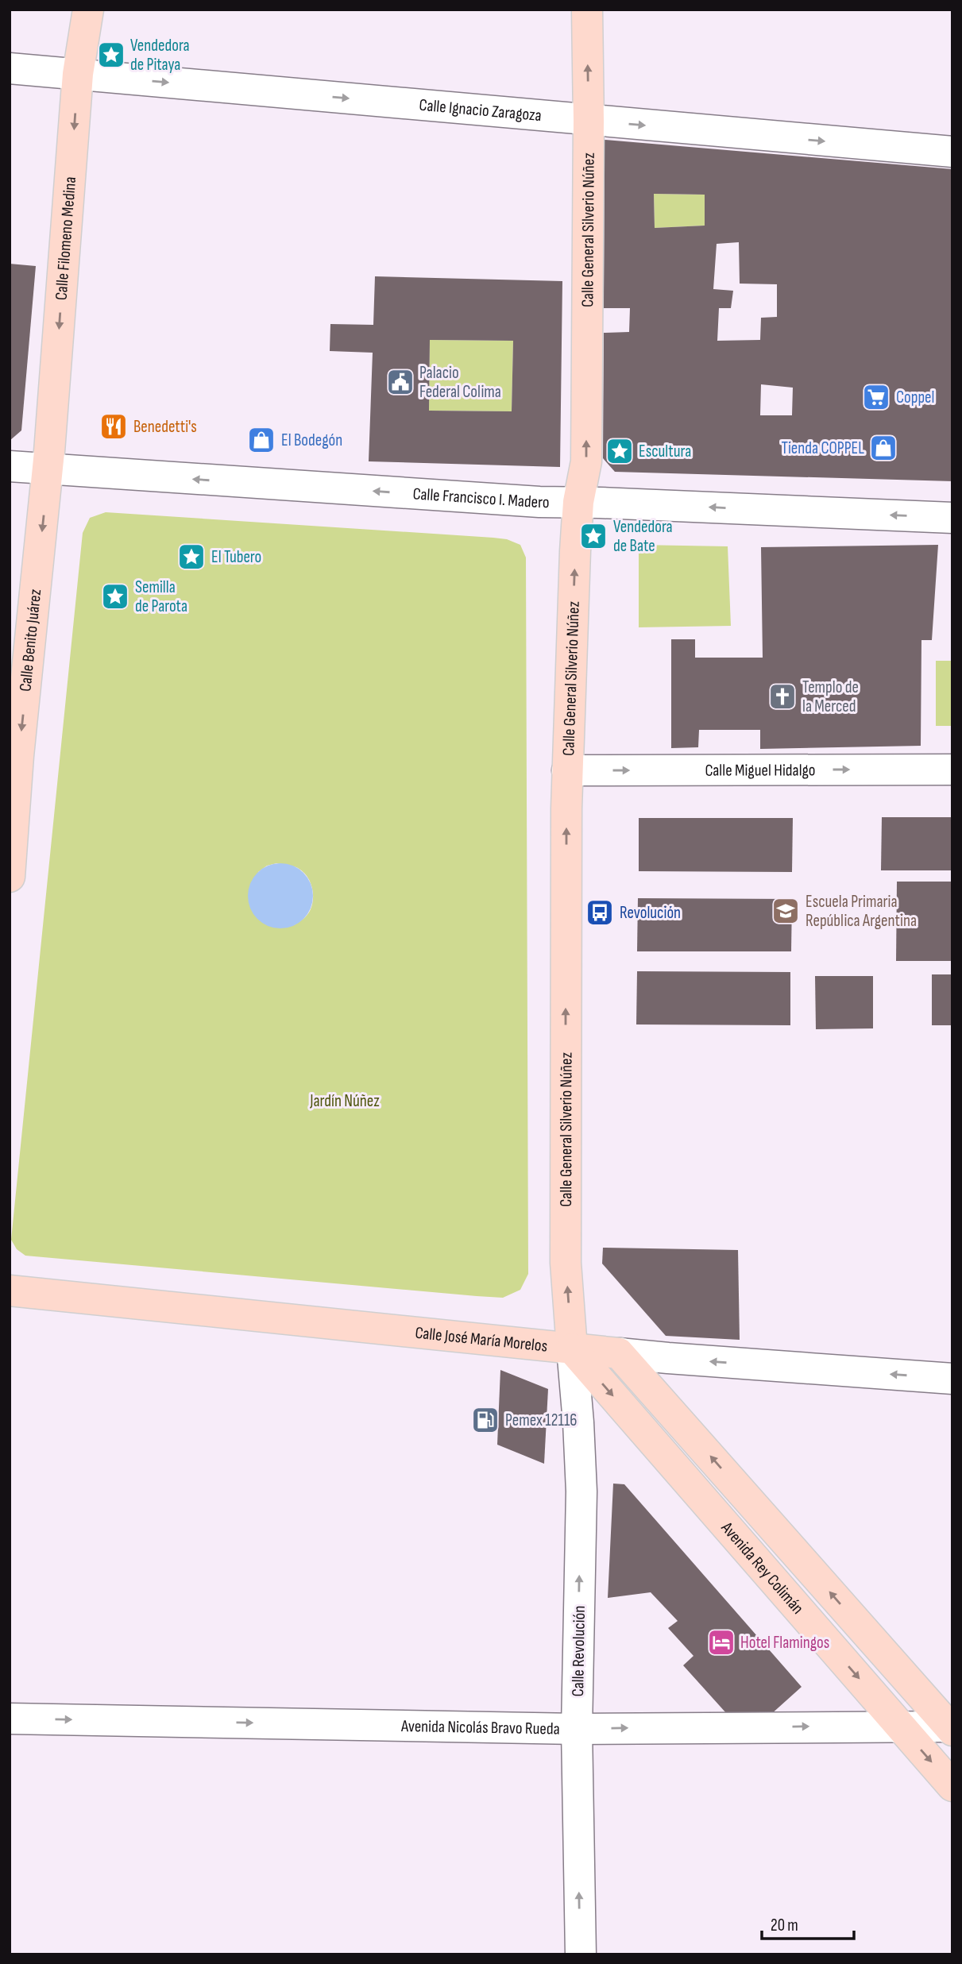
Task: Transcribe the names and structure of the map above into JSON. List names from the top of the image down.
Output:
{
  "streets": {
    "main road": [
      "Calle General Silverio Núñez",
      "Calle Filomeno Medina",
      "Calle Benito Juárez",
      "Calle José María Morelos",
      "Avenida Rey Colimán"
    ],
    "street": [
      "Calle Ignacio Zaragoza",
      "Calle Francisco I. Madero",
      "Calle Miguel Hidalgo",
      "Calle Revolución",
      "Avenida Nicolás Bravo Rueda"
    ]
  },
  "crossings": [
    ["Calle Ignacio Zaragoza", "Calle General Silverio Núñez"],
    ["Calle Ignacio Zaragoza", "Calle Filomeno Medina"],
    ["Calle General Silverio Núñez", "Calle Francisco I. Madero"],
    ["Calle General Silverio Núñez", "Calle Miguel Hidalgo"],
    ["Calle General Silverio Núñez", "Calle José María Morelos"],
    ["Calle General Silverio Núñez", "Avenida Rey Colimán"],
    ["Calle General Silverio Núñez", "Calle Revolución"],
    ["Calle Filomeno Medina", "Calle Francisco I. Madero"],
    ["Calle Filomeno Medina", "Calle Benito Juárez"],
    ["Calle Francisco I. Madero", "Calle Benito Juárez"],
    ["Calle José María Morelos", "Avenida Rey Colimán"],
    ["Calle José María Morelos", "Calle Revolución"],
    ["Avenida Rey Colimán", "Calle Revolución"],
    ["Avenida Rey Colimán", "Avenida Nicolás Bravo Rueda"],
    ["Calle Revolución", "Avenida Nicolás Bravo Rueda"]
  ],
  "one_way": [
    "Calle Ignacio Zaragoza",
    "Calle General Silverio Núñez",
    "Calle Filomeno Medina",
    "Calle Francisco I. Madero",
    "Calle Benito Juárez",
    "Calle Miguel Hidalgo",
    "Calle José María Morelos",
    "Calle Revolución",
    "Avenida Nicolás Bravo Rueda"
  ],
  "parks": ["Jardín Núñez"],
  "places": {
    "place": [
      "Vendedora de Pitaya",
      "Escultura",
      "Vendedora de Bate",
      "El Tubero",
      "Semilla de Parota"
    ],
    "public building": ["Palacio Federal Colima"],
    "supermarket": ["Coppel"],
    "restaurant": ["Benedetti's"],
    "shop": ["El Bodegón", "Tienda COPPEL"],
    "church": ["Templo de la Merced"],
    "school or university": ["Escuela Primaria República Argentina"],
    "bus stop": ["Revolución"],
    "fuel station": ["Pemex 12116"],
    "hotel": ["Hotel Flamingos"]
  },
  "scale_bar": "20 m"
}
